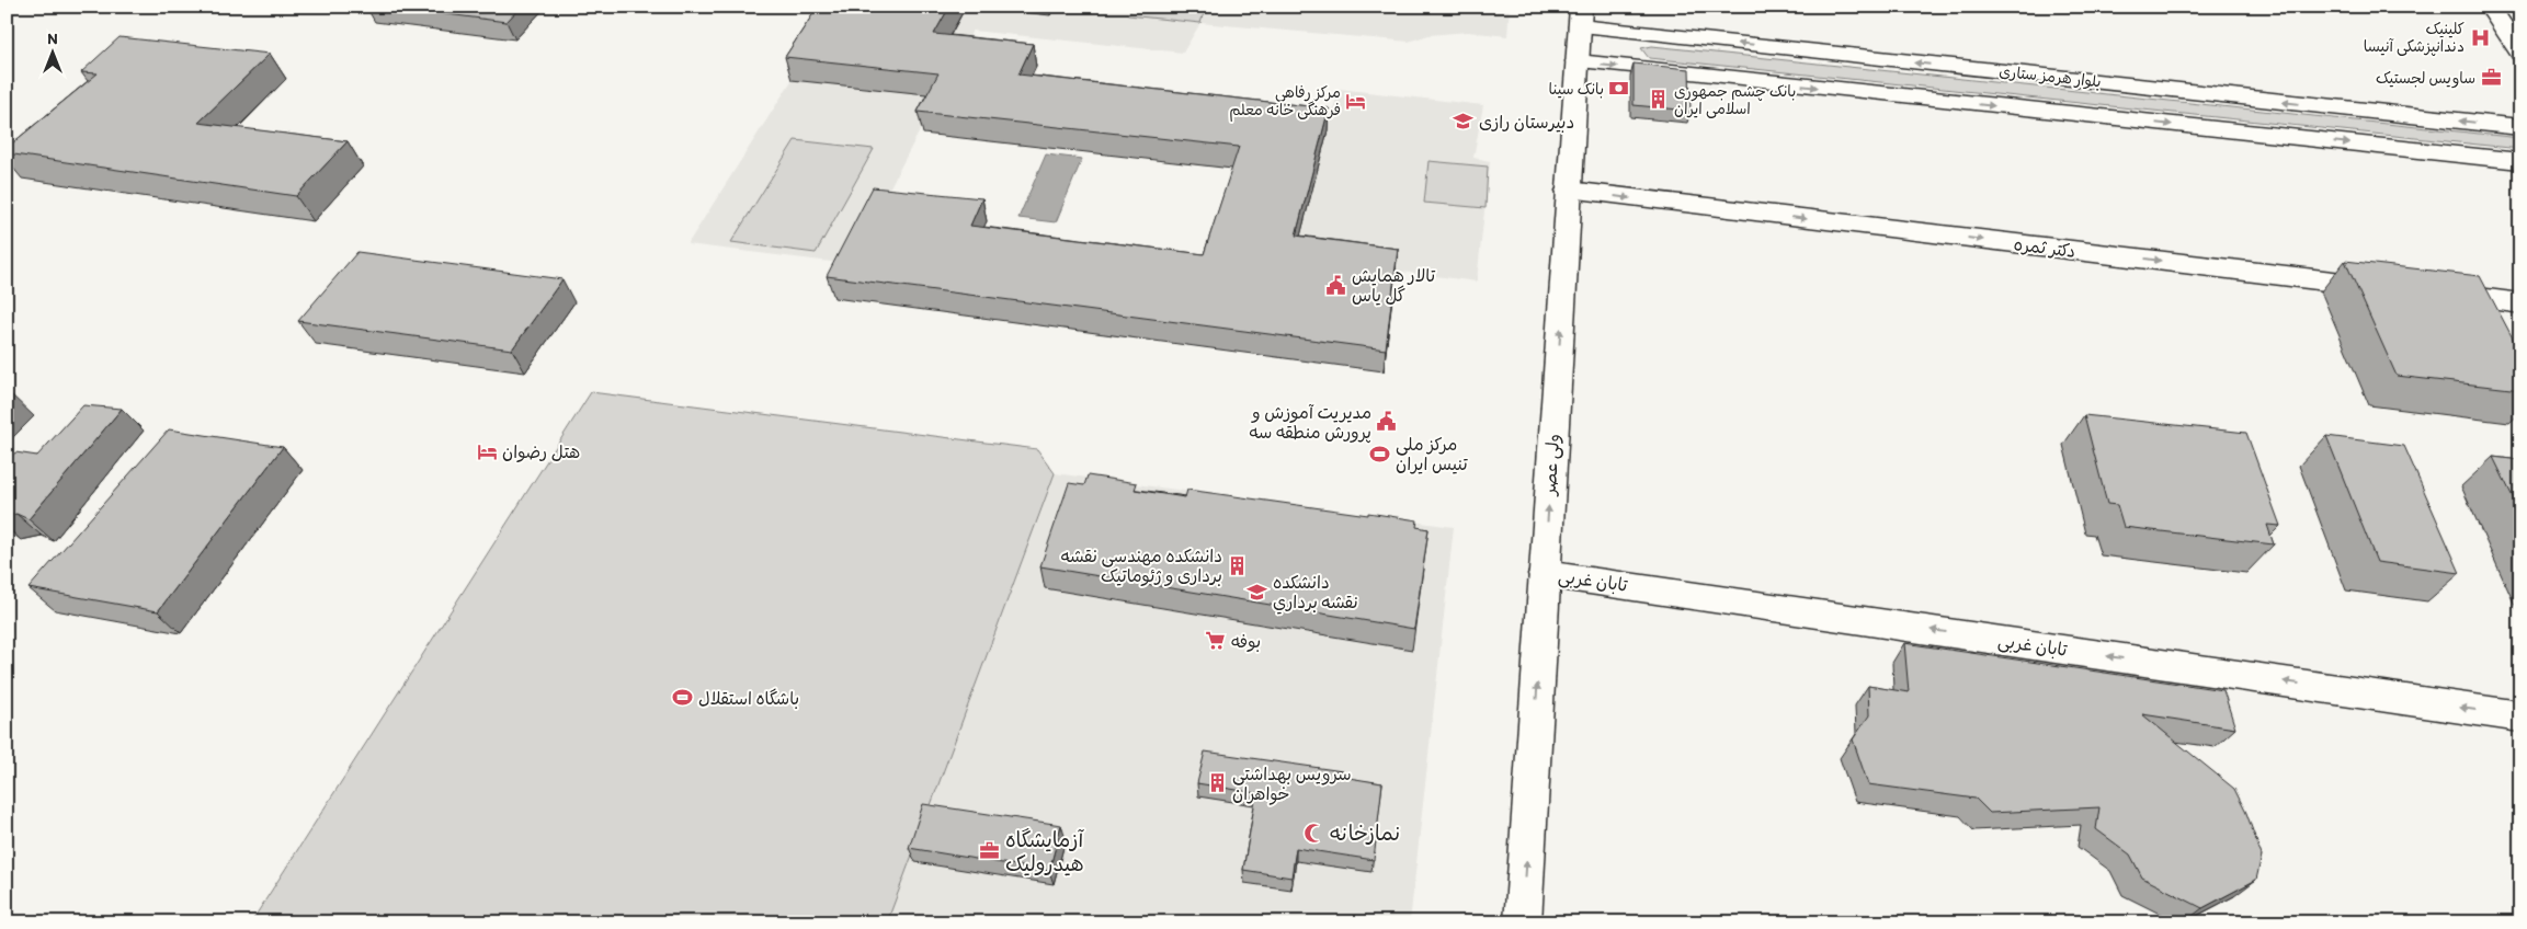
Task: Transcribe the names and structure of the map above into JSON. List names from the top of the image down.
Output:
{
  "streets": {
    "street": [
      "بلوار هرمز ستاری",
      "دکتر ثمره",
      "ولی عصر",
      "تابان غربی"
    ]
  },
  "crossings": [
    ["بلوار هرمز ستاری", "ولی عصر"],
    ["دکتر ثمره", "ولی عصر"],
    ["ولی عصر", "تابان غربی"]
  ],
  "one_way": ["دکتر ثمره", "ولی عصر", "تابان غربی"],
  "places": {
    "hospital": ["کلینیک دندانپزشکی آنیسا"],
    "office": ["ساویس لجستیک", "آزمایشگاه هیدرولیک"],
    "bank": ["بانک سینا"],
    "building": ["بانک چشم جمهوری اسلامی ایران", "دانشکده مهندسی نقشه برداری و ژئوماتیک", "سرویس بهداشتی خواهران"],
    "hotel": ["مرکز رفاهی فرهنگی خانه معلم", "هتل رضوان"],
    "school or university": ["دبیرستان رازی", "دانشكده نقشه برداري"],
    "public building": ["تالار همایش گل یاس", "مدیریت آموزش و پرورش منطقه سه"],
    "sports": ["مرکز ملی تنیس ایران", "باشگاه استقلال"],
    "supermarket": ["بوفه"],
    "mosque": ["نمازخانه"]
  },
  "north": "top"
}
